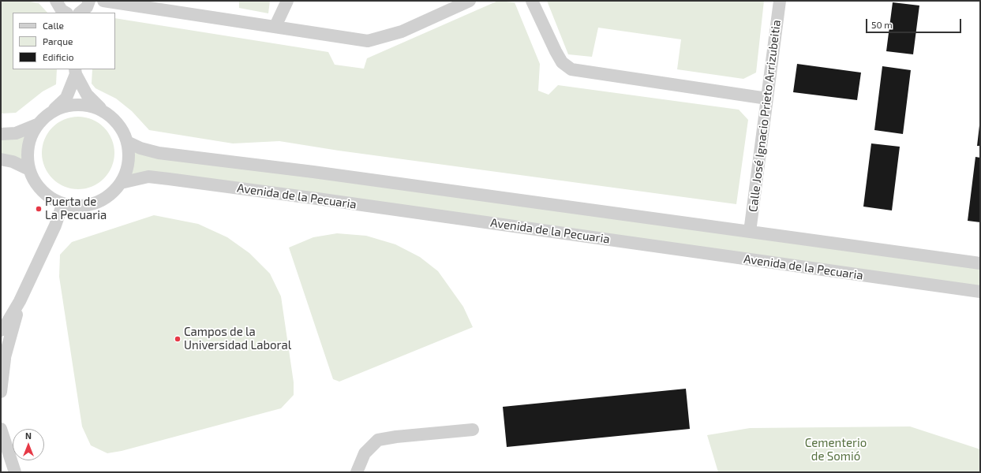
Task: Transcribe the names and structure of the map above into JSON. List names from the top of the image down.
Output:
{
  "streets": {
    "street": ["Calle José Ignacio Prieto Arrizubeitia", "Avenida de la Pecuaria"]
  },
  "parks": ["Cementerio de Somió"],
  "places": ["Puerta de La Pecuaria", "Campos de la Universidad Laboral"],
  "legend": ["Calle", "Parque", "Edificio"],
  "scale_bar": "50 m",
  "north": "top"
}
